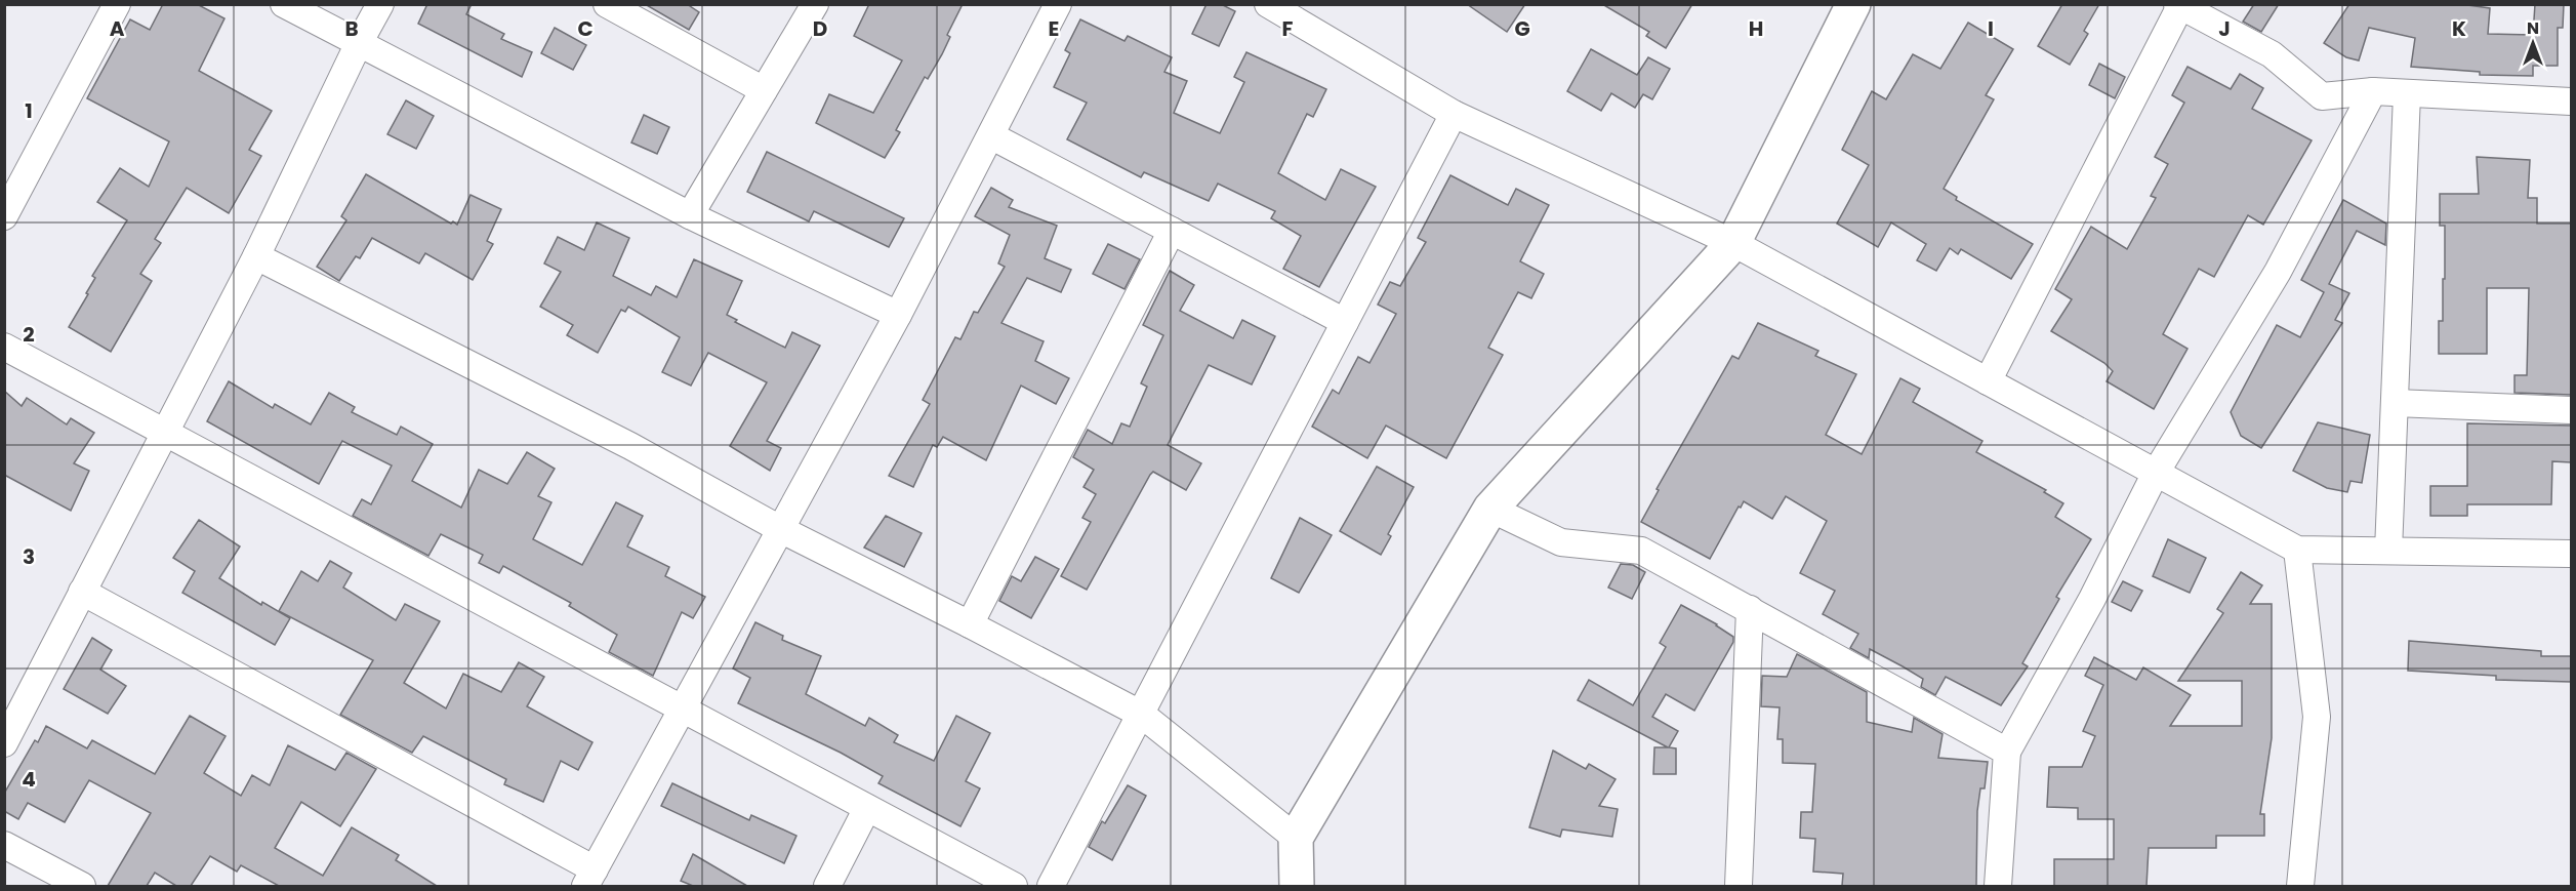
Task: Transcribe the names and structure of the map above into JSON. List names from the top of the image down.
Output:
{
  "north": "top",
  "grid": {
    "columns": [
      "A",
      "B",
      "C",
      "D",
      "E",
      "F",
      "G",
      "H",
      "I",
      "J",
      "K"
    ],
    "rows": [
      "1",
      "2",
      "3",
      "4"
    ]
  }
}
